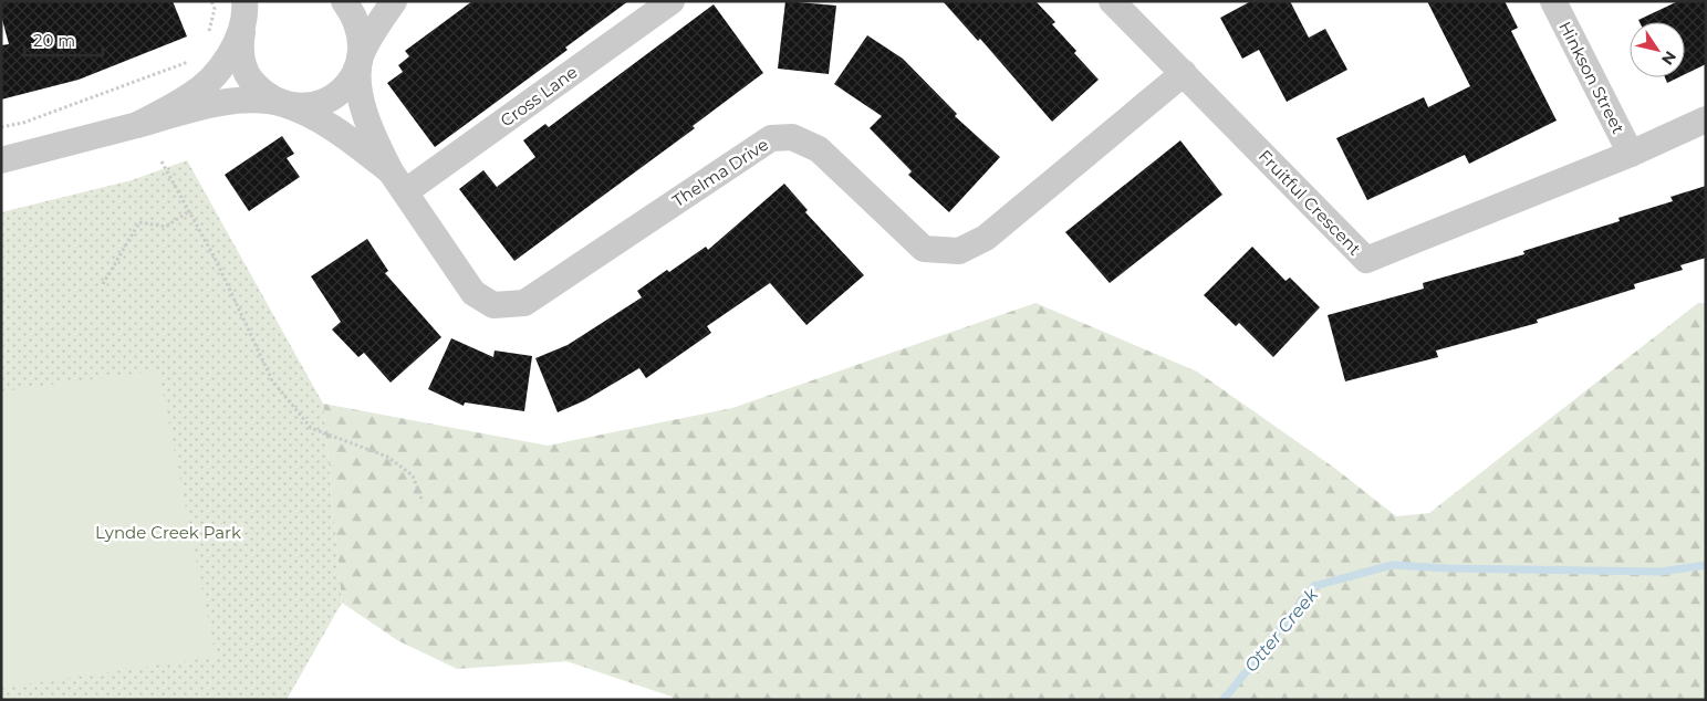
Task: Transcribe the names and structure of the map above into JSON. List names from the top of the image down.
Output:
{
  "streets": {
    "street": [
      "Hinkson Street",
      "Cross Lane",
      "Thelma Drive",
      "Fruitful Crescent"
    ]
  },
  "crossings": [
    ["Hinkson Street", "Fruitful Crescent"],
    ["Cross Lane", "Thelma Drive"],
    ["Thelma Drive", "Fruitful Crescent"]
  ],
  "water": ["Otter Creek"],
  "parks": ["Lynde Creek Park"],
  "scale_bar": "20 m",
  "north": "bottom right"
}
